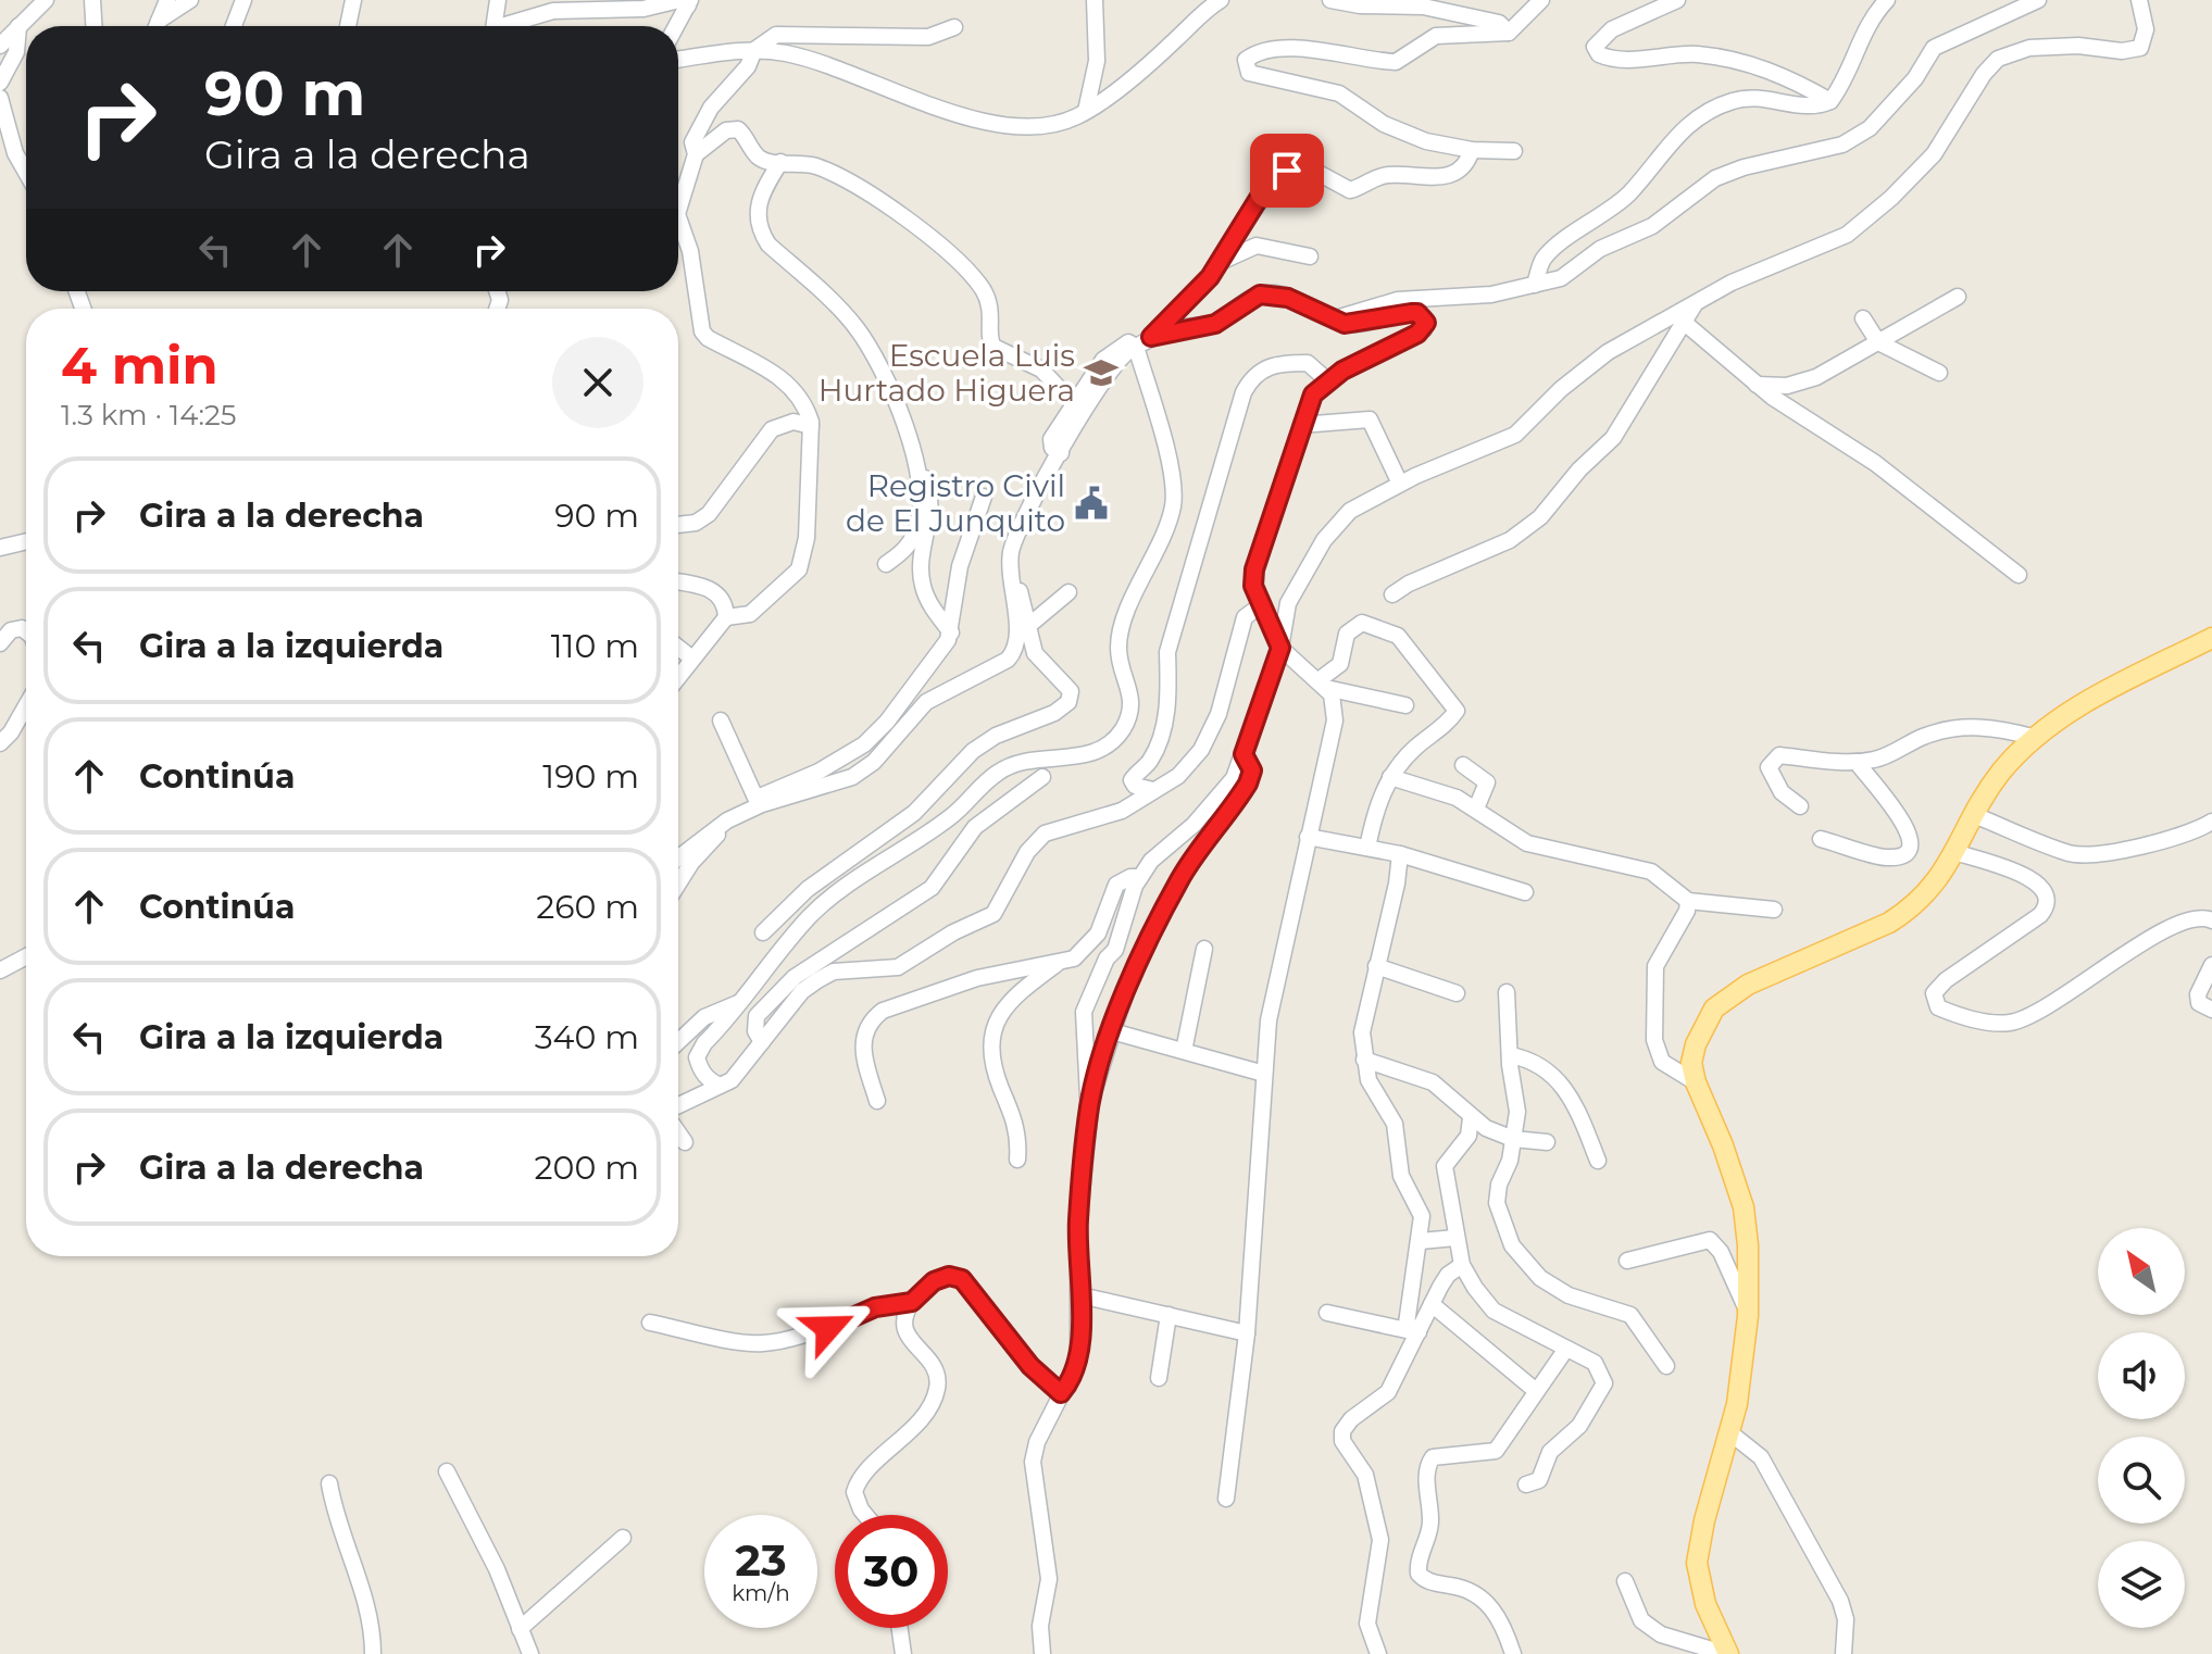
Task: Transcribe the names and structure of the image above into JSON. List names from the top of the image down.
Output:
{
  "places": {
    "school or university": ["Escuela Luis Hurtado Higuera"],
    "public building": ["Registro Civil de El Junquito"]
  },
  "north": "top left",
  "page": {
    "turn": ["90 m", "Gira a la derecha"],
    "heading": ["4 min", "1.3 km · 14:25"],
    "list": [
      {
        "name": "Gira a la derecha",
        "value": "90 m"
      },
      {
        "name": "Gira a la izquierda",
        "value": "110 m"
      },
      {
        "name": "Continúa",
        "value": "190 m"
      },
      {
        "name": "Continúa",
        "value": "260 m"
      },
      {
        "name": "Gira a la izquierda",
        "value": "340 m"
      },
      {
        "name": "Gira a la derecha",
        "value": "200 m"
      }
    ],
    "speed": "23 km/h",
    "limit": "30"
  }
}
